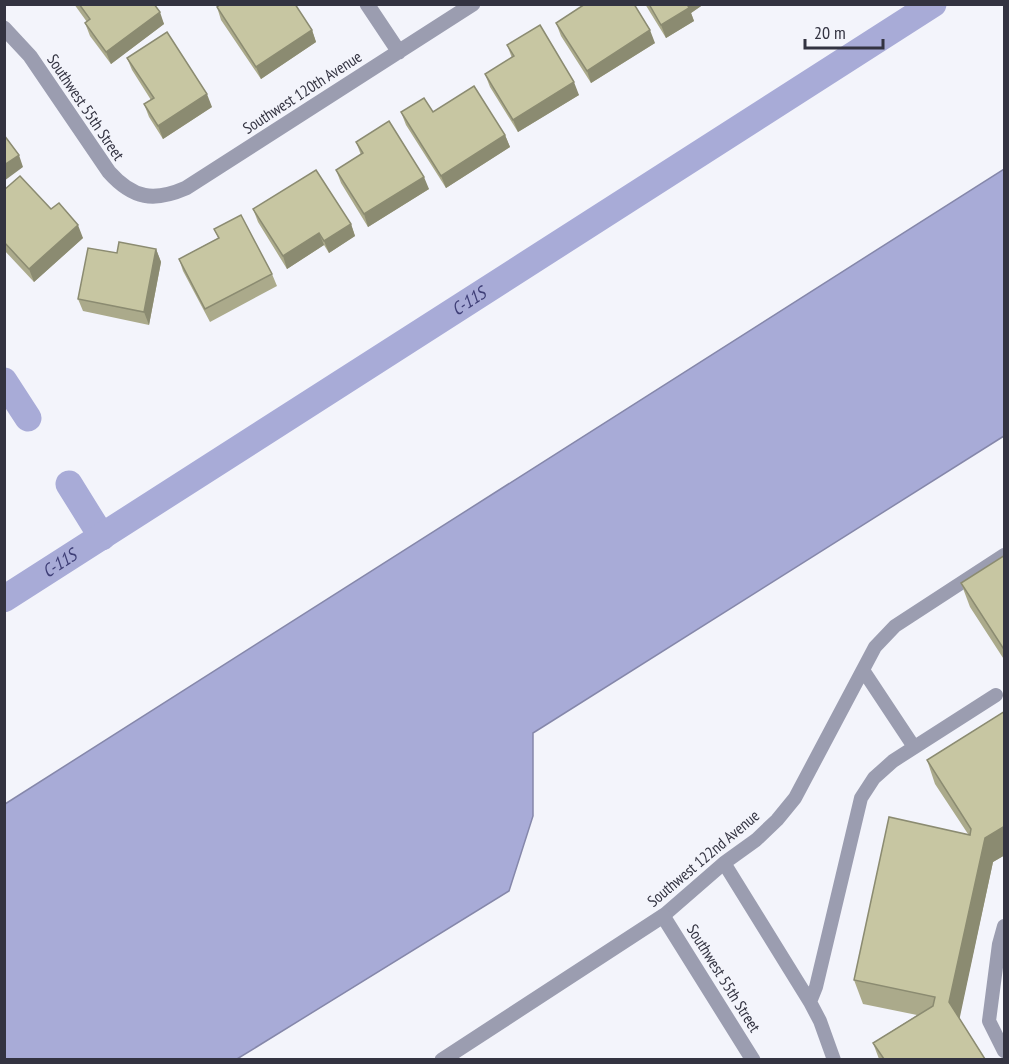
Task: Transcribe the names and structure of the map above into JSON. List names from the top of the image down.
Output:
{
  "streets": {
    "street": ["Southwest 120th Avenue", "Southwest 55th Street", "Southwest 122nd Avenue"]
  },
  "crossings": [
    ["Southwest 120th Avenue", "Southwest 55th Street"],
    ["Southwest 55th Street", "Southwest 122nd Avenue"]
  ],
  "water": ["C-11S"],
  "scale_bar": "20 m"
}
